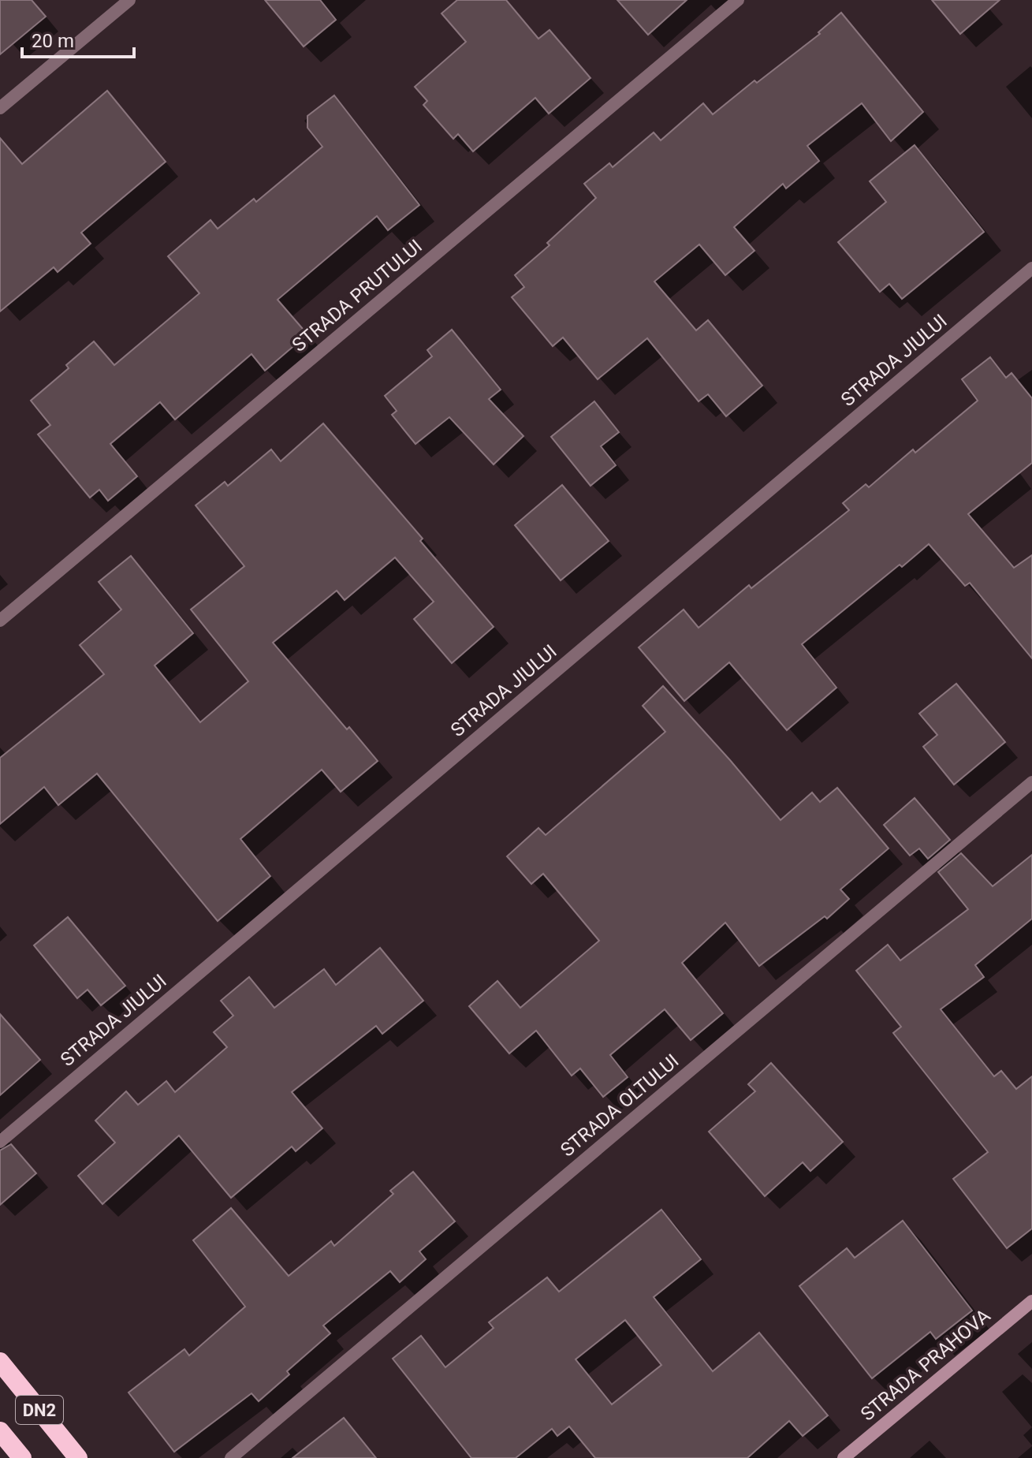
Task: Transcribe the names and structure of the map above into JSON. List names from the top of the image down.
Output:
{
  "streets": {
    "highway": ["DN2"],
    "street": [
      "STRADA PRUTULUI",
      "STRADA JIULUI",
      "STRADA OLTULUI",
      "STRADA PRAHOVA"
    ]
  },
  "scale_bar": "20 m"
}
